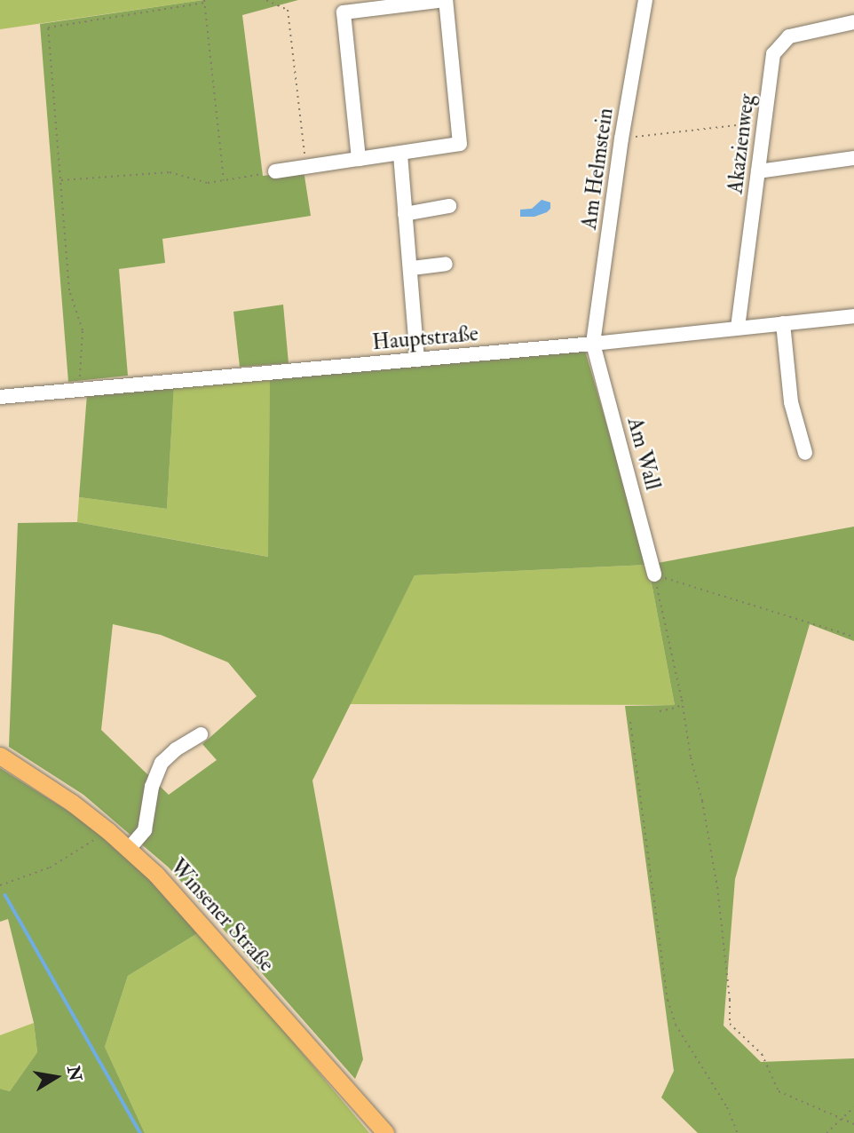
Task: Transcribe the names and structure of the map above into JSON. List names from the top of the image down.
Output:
{
  "streets": {
    "main road": ["Winsener Straße"],
    "street": [
      "Akazienweg",
      "Am Helmstein",
      "Hauptstraße",
      "Am Wall"
    ]
  },
  "crossings": [
    ["Akazienweg", "Hauptstraße"],
    ["Am Helmstein", "Hauptstraße"],
    ["Am Helmstein", "Am Wall"],
    ["Hauptstraße", "Am Wall"]
  ],
  "north": "right"
}
